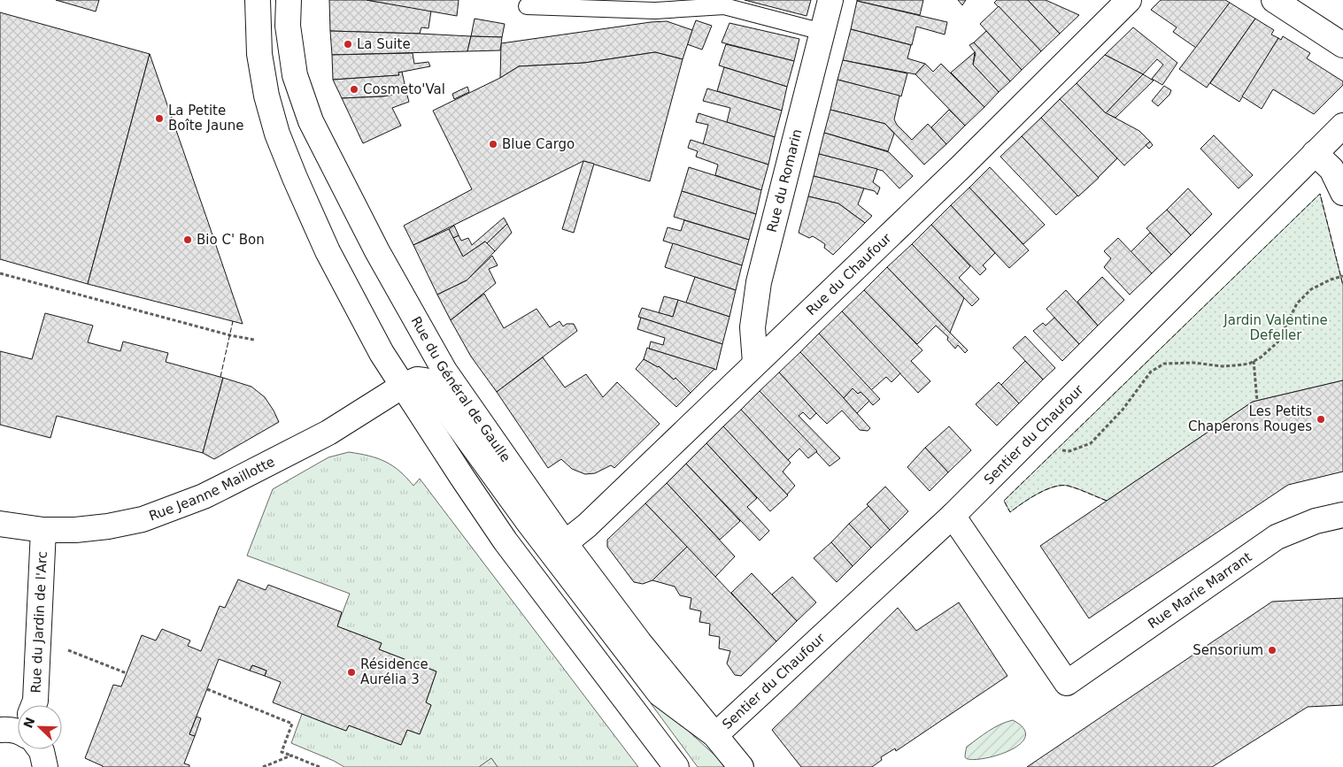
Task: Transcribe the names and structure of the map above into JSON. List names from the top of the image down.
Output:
{
  "streets": {
    "street": [
      "Rue du Romarin",
      "Rue du Chaufour",
      "Rue du Général de Gaulle",
      "Sentier du Chaufour",
      "Rue Jeanne Maillotte",
      "Rue Marie Marrant",
      "Rue du Jardin de l'Arc"
    ]
  },
  "crossings": [
    ["Rue du Romarin", "Rue du Chaufour"],
    ["Rue du Chaufour", "Rue du Général de Gaulle"],
    ["Rue du Général de Gaulle", "Sentier du Chaufour"],
    ["Rue du Général de Gaulle", "Rue Jeanne Maillotte"],
    ["Sentier du Chaufour", "Rue Marie Marrant"],
    ["Rue Jeanne Maillotte", "Rue du Jardin de l'Arc"]
  ],
  "parks": ["Jardin Valentine Defeller"],
  "places": [
    "La Suite",
    "Cosmeto'Val",
    "La Petite Boîte Jaune",
    "Blue Cargo",
    "Bio C' Bon",
    "Les Petits Chaperons Rouges",
    "Sensorium",
    "Résidence Aurélia 3"
  ],
  "north": "top left"
}
